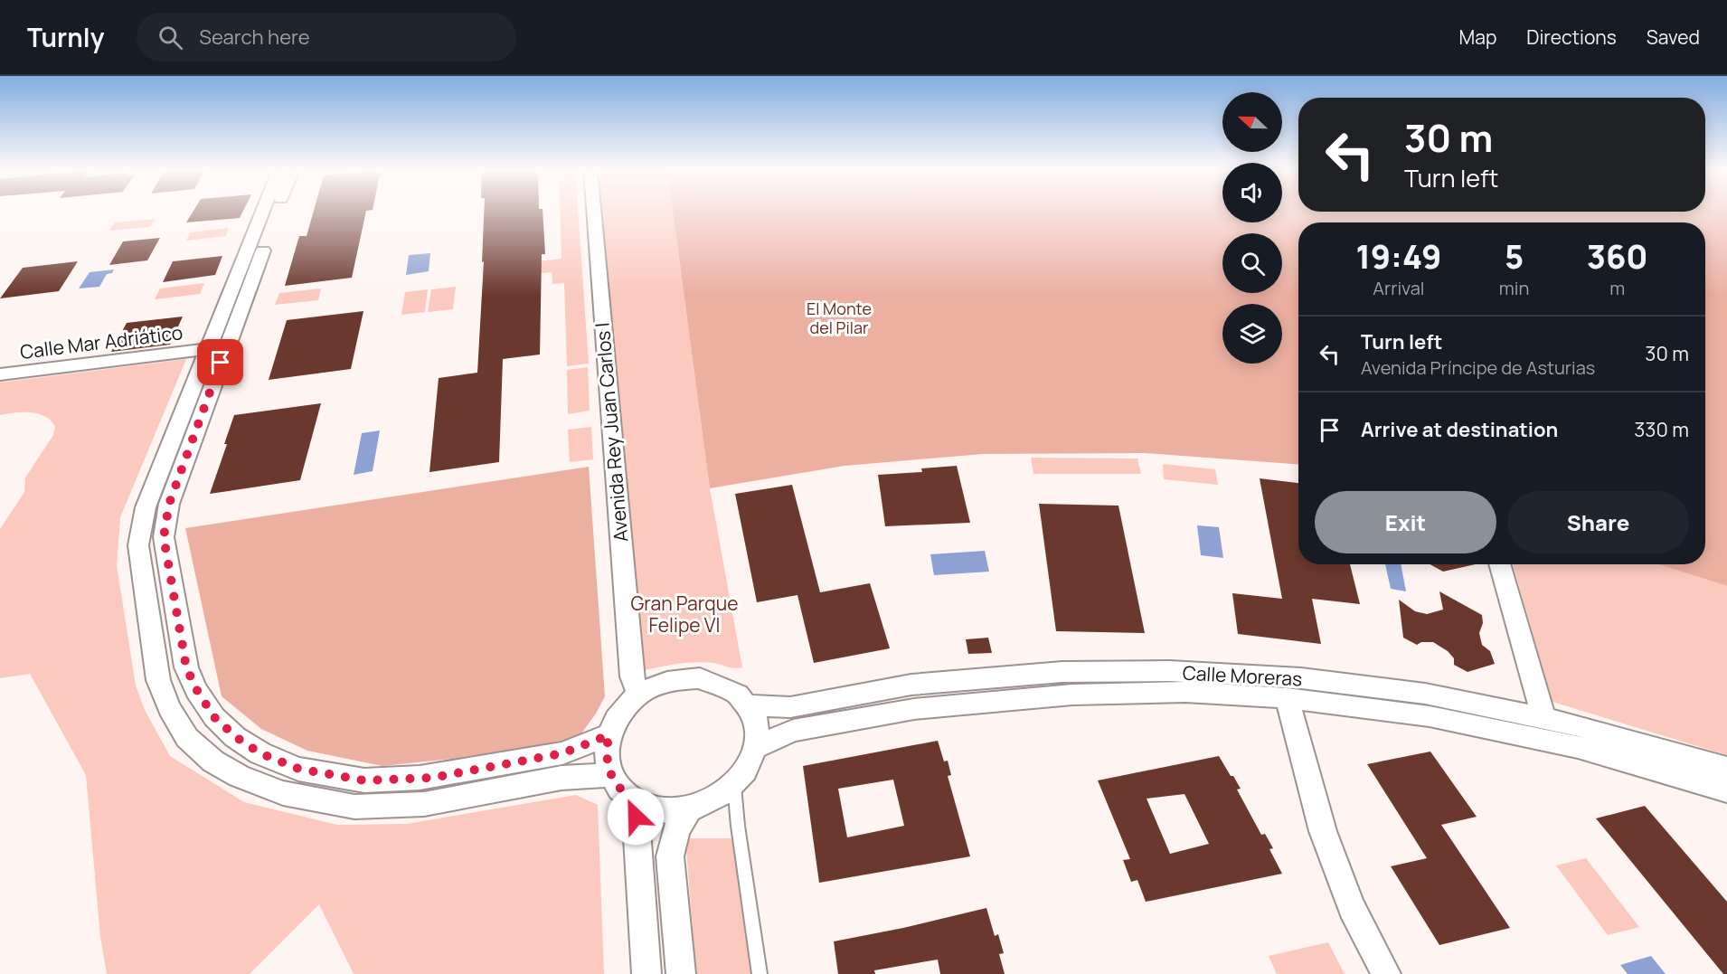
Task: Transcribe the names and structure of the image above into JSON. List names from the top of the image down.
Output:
{
  "streets": {
    "street": ["Calle Mar Adriático", "Avenida Rey Juan Carlos I", "Calle Moreras"]
  },
  "crossings": [
    ["Avenida Rey Juan Carlos I", "Calle Moreras"]
  ],
  "parks": ["El Monte del Pilar", "Gran Parque Felipe VI"],
  "north": "left",
  "page": {
    "header": "Turnly",
    "search": "Search here",
    "nav": ["Map", "Directions", "Saved"],
    "turn": ["30 m", "Turn left"],
    "eta": [
      "19:49",
      "Arrival",
      "5",
      "min",
      "360",
      "m"
    ],
    "list": [
      {
        "name": "Turn left",
        "note": "Avenida Príncipe de Asturias",
        "value": "30 m"
      },
      {
        "name": "Arrive at destination",
        "value": "330 m"
      }
    ],
    "buttons": ["Exit", "Share"]
  }
}
